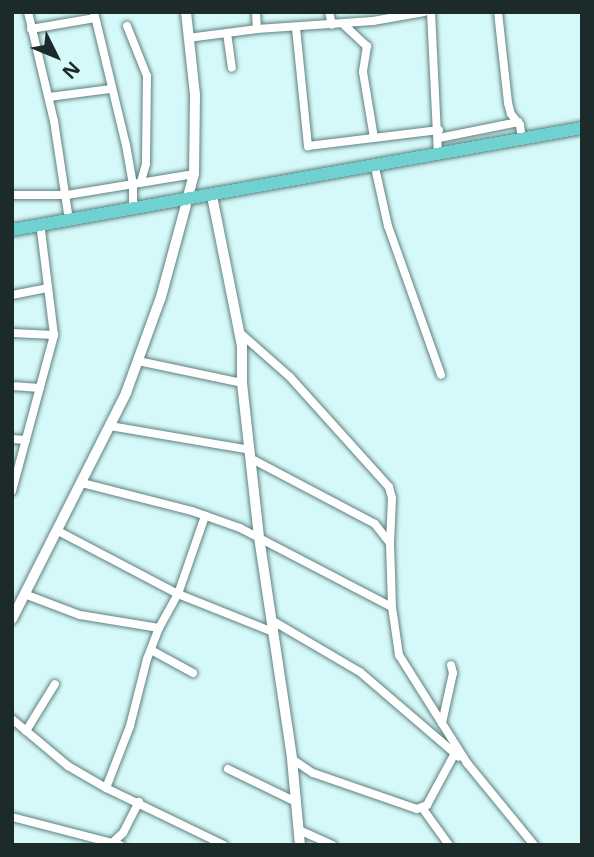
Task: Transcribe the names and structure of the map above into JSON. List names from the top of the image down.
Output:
{
  "north": "bottom right"
}
